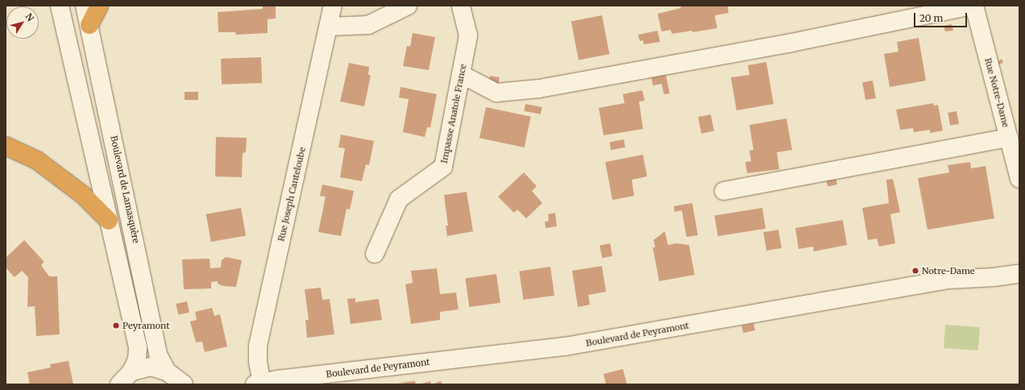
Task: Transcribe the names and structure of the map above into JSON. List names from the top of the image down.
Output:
{
  "streets": {
    "street": [
      "Rue Notre-Dame",
      "Impasse Anatole France",
      "Boulevard de Lamasquère",
      "Rue Joseph Canteloube",
      "Boulevard de Peyramont"
    ]
  },
  "crossings": [
    ["Rue Joseph Canteloube", "Boulevard de Peyramont"]
  ],
  "places": ["Notre-Dame", "Peyramont"],
  "scale_bar": "20 m",
  "north": "top right"
}
